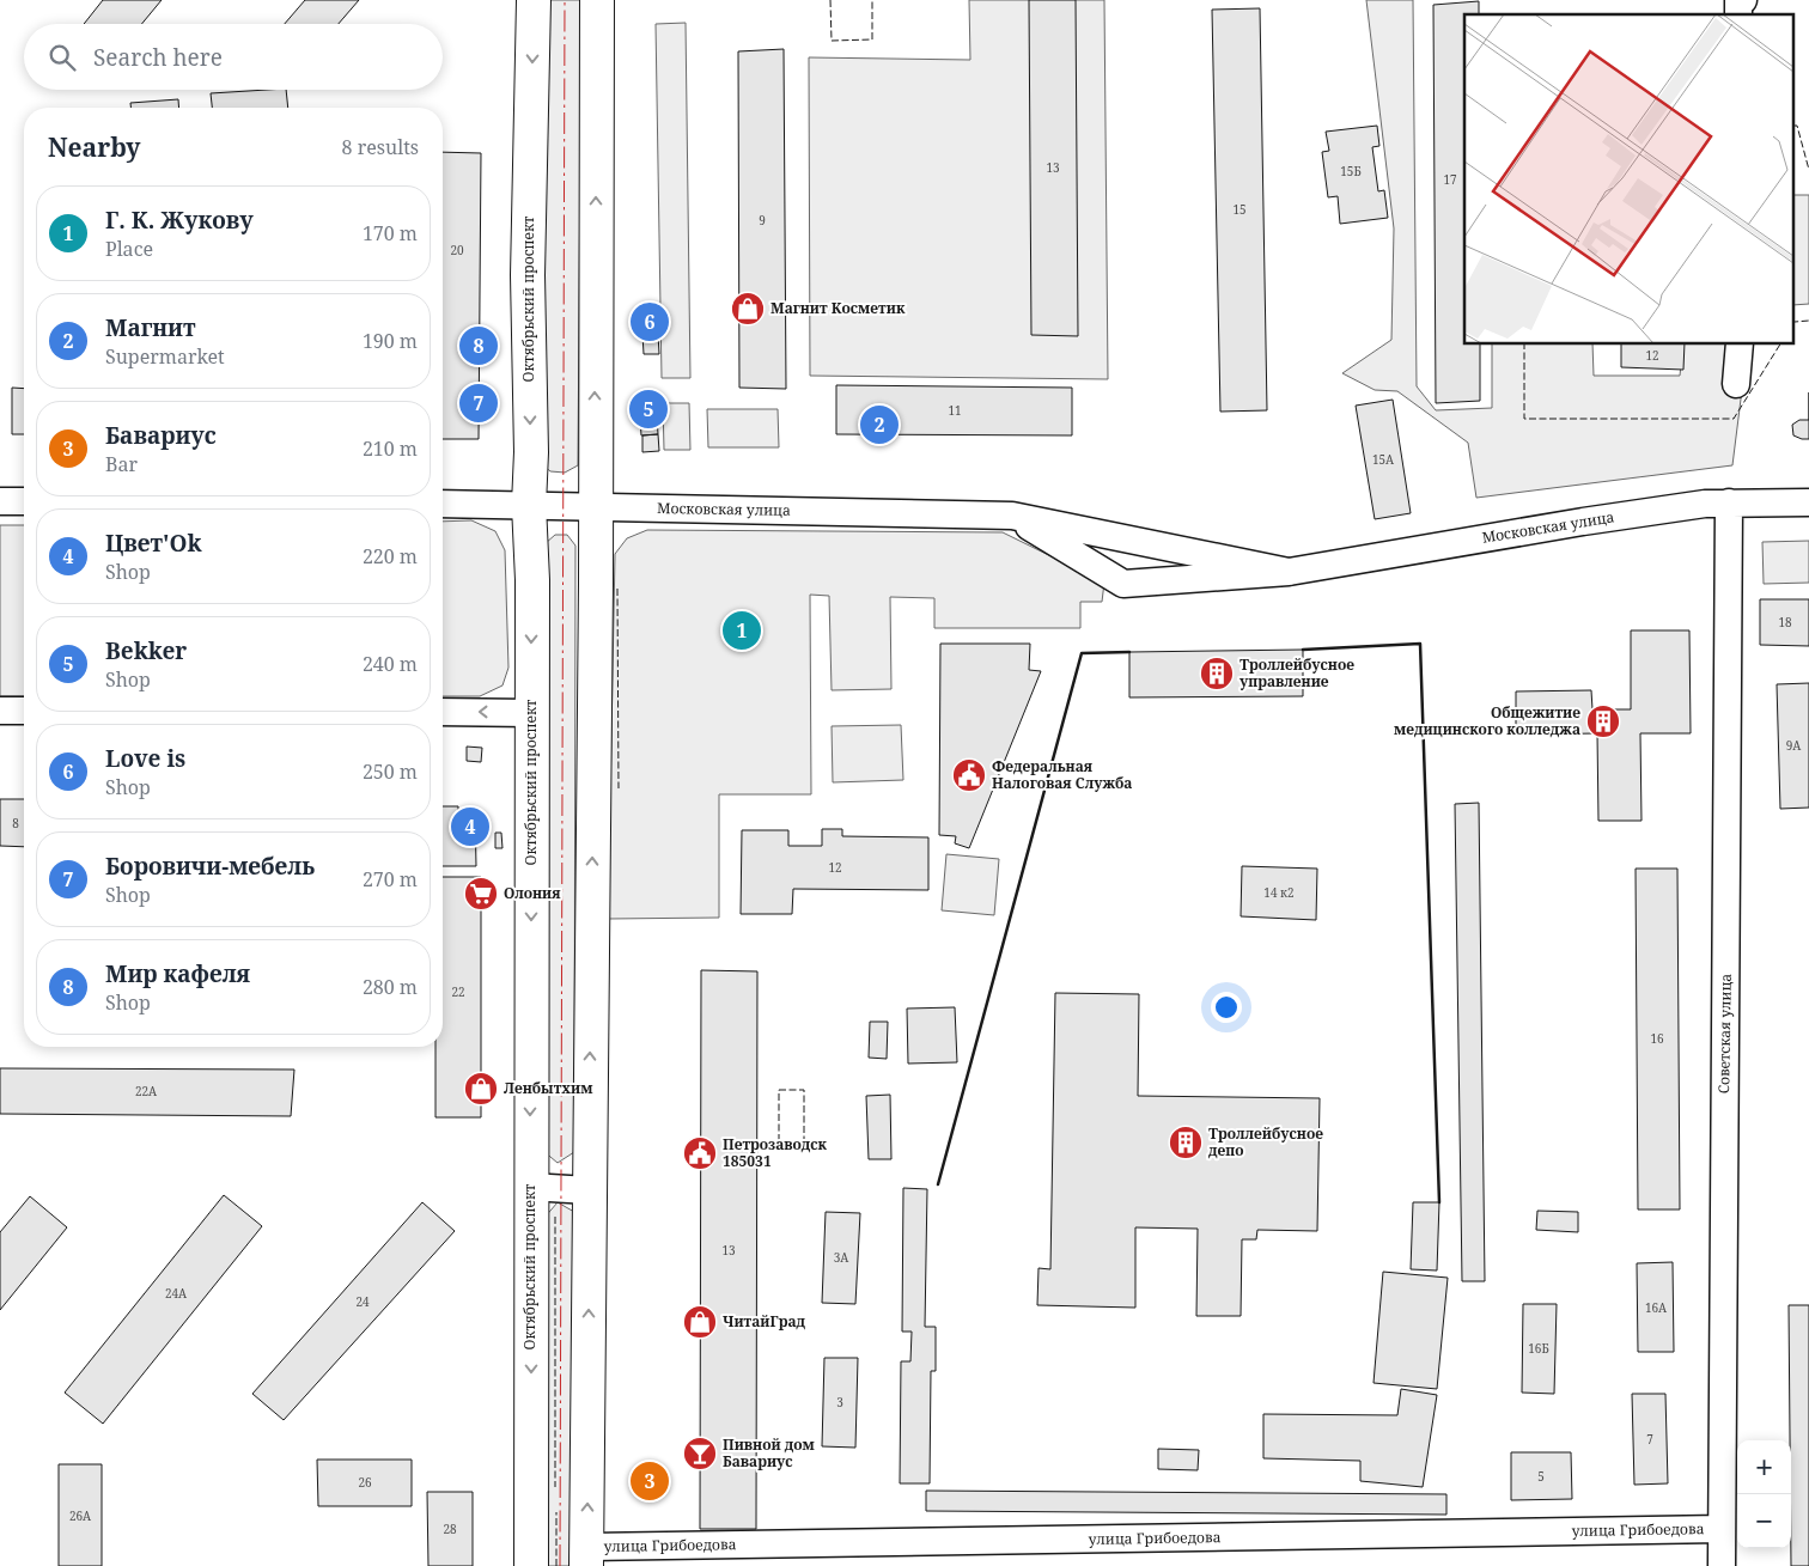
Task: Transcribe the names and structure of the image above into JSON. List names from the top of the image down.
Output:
{
  "streets": {
    "main road": ["Октябрьский проспект"],
    "street": ["Московская улица", "Советская улица", "улица Грибоедова"]
  },
  "crossings": [
    ["Октябрьский проспект", "Московская улица"],
    ["Московская улица", "Советская улица"],
    ["Советская улица", "улица Грибоедова"]
  ],
  "places": {
    "shop": ["Магнит Косметик", "Ленбытхим", "ЧитайГрад"],
    "building": ["Троллейбусное управление", "Общежитие медицинского колледжа", "Троллейбусное депо"],
    "public building": ["Федеральная Налоговая Служба", "Петрозаводск 185031"],
    "supermarket": ["Олония"],
    "bar": ["Пивной дом Бавариус"]
  },
  "house_numbers": [
    "13",
    "15Б",
    "17",
    "15",
    "9",
    "20",
    "12",
    "11",
    "15А",
    "18",
    "9А",
    "8",
    "12",
    "14 к2",
    "22",
    "16",
    "22А",
    "13",
    "3А",
    "24А",
    "24",
    "16А",
    "16Б",
    "3",
    "7",
    "5",
    "26",
    "26А",
    "28"
  ],
  "page": {
    "search": "Search here",
    "heading": ["Nearby", "8 results"],
    "list": [
      {
        "mark": "1",
        "name": "Г. К. Жукову",
        "note": "Place",
        "value": "170 m"
      },
      {
        "mark": "2",
        "name": "Магнит",
        "note": "Supermarket",
        "value": "190 m"
      },
      {
        "mark": "3",
        "name": "Бавариус",
        "note": "Bar",
        "value": "210 m"
      },
      {
        "mark": "4",
        "name": "Цвет'Ok",
        "note": "Shop",
        "value": "220 m"
      },
      {
        "mark": "5",
        "name": "Bekker",
        "note": "Shop",
        "value": "240 m"
      },
      {
        "mark": "6",
        "name": "Love is",
        "note": "Shop",
        "value": "250 m"
      },
      {
        "mark": "7",
        "name": "Боровичи-мебель",
        "note": "Shop",
        "value": "270 m"
      },
      {
        "mark": "8",
        "name": "Мир кафеля",
        "note": "Shop",
        "value": "280 m"
      }
    ],
    "pins": [
      "6",
      "8",
      "7",
      "5",
      "2",
      "1",
      "4",
      "3"
    ],
    "map_buttons": ["+", "−"]
  }
}
